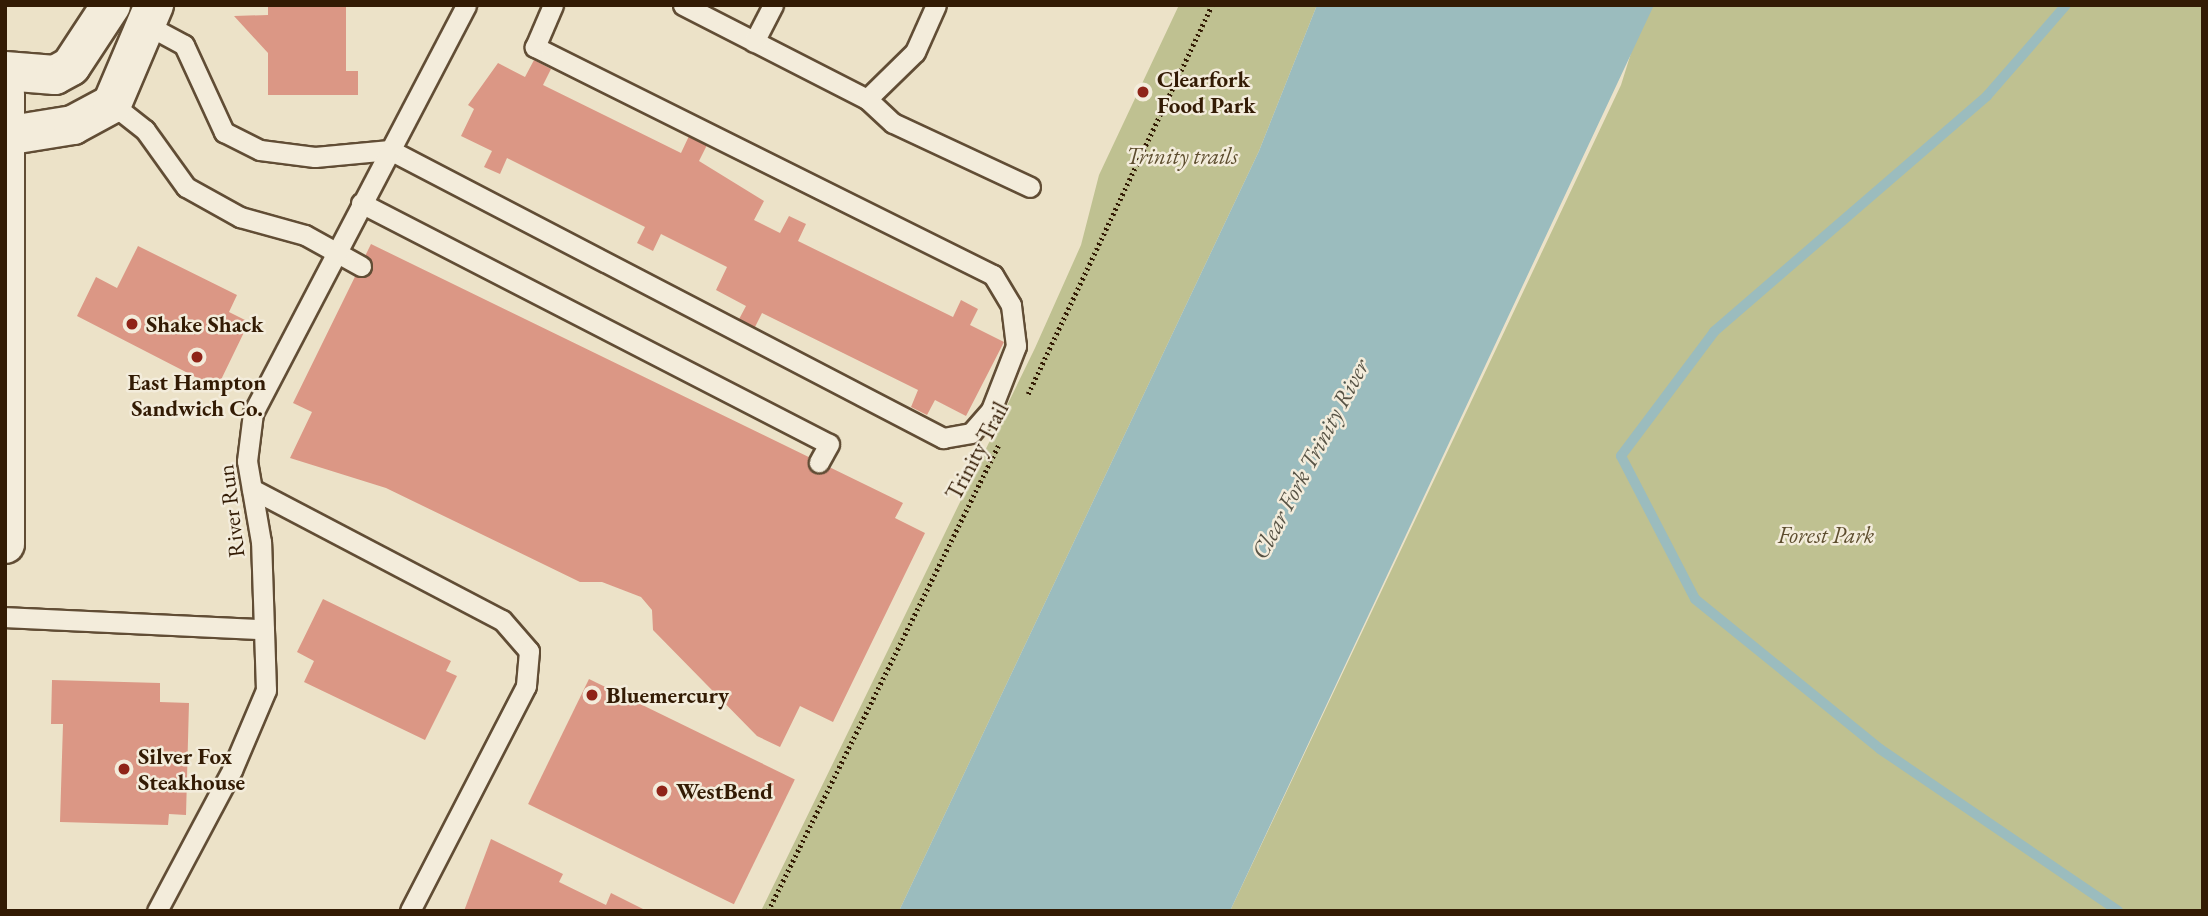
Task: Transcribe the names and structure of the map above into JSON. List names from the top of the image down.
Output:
{
  "streets": {
    "lane": ["River Run"],
    "path": ["Trinity Trail"]
  },
  "water": ["Clear Fork Trinity River"],
  "parks": ["Trinity trails", "Forest Park"],
  "places": [
    "Clearfork Food Park",
    "Shake Shack",
    "East Hampton Sandwich Co.",
    "Bluemercury",
    "Silver Fox Steakhouse",
    "WestBend"
  ]
}
